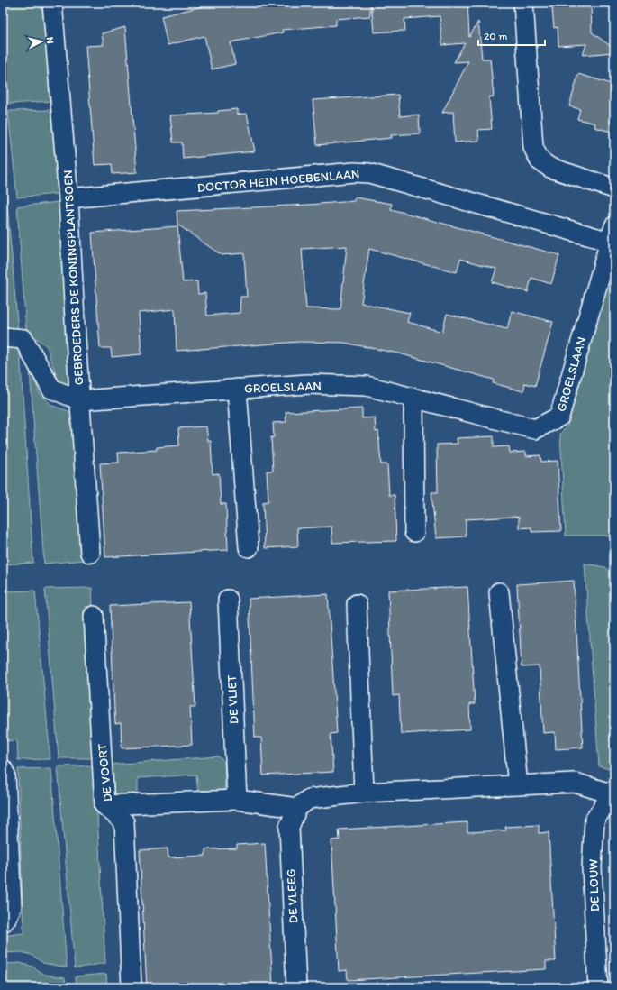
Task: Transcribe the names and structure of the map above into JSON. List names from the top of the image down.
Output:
{
  "streets": {
    "street": [
      "DOCTOR HEIN HOEBENLAAN",
      "GEBROEDERS DE KONINGPLANTSOEN",
      "GROELSLAAN",
      "DE VLIET",
      "DE VOORT",
      "DE LOUW",
      "DE VLEEG"
    ]
  },
  "crossings": [
    ["DOCTOR HEIN HOEBENLAAN", "GEBROEDERS DE KONINGPLANTSOEN"],
    ["DOCTOR HEIN HOEBENLAAN", "GROELSLAAN"],
    ["GEBROEDERS DE KONINGPLANTSOEN", "GROELSLAAN"]
  ],
  "scale_bar": "20 m",
  "north": "right"
}
